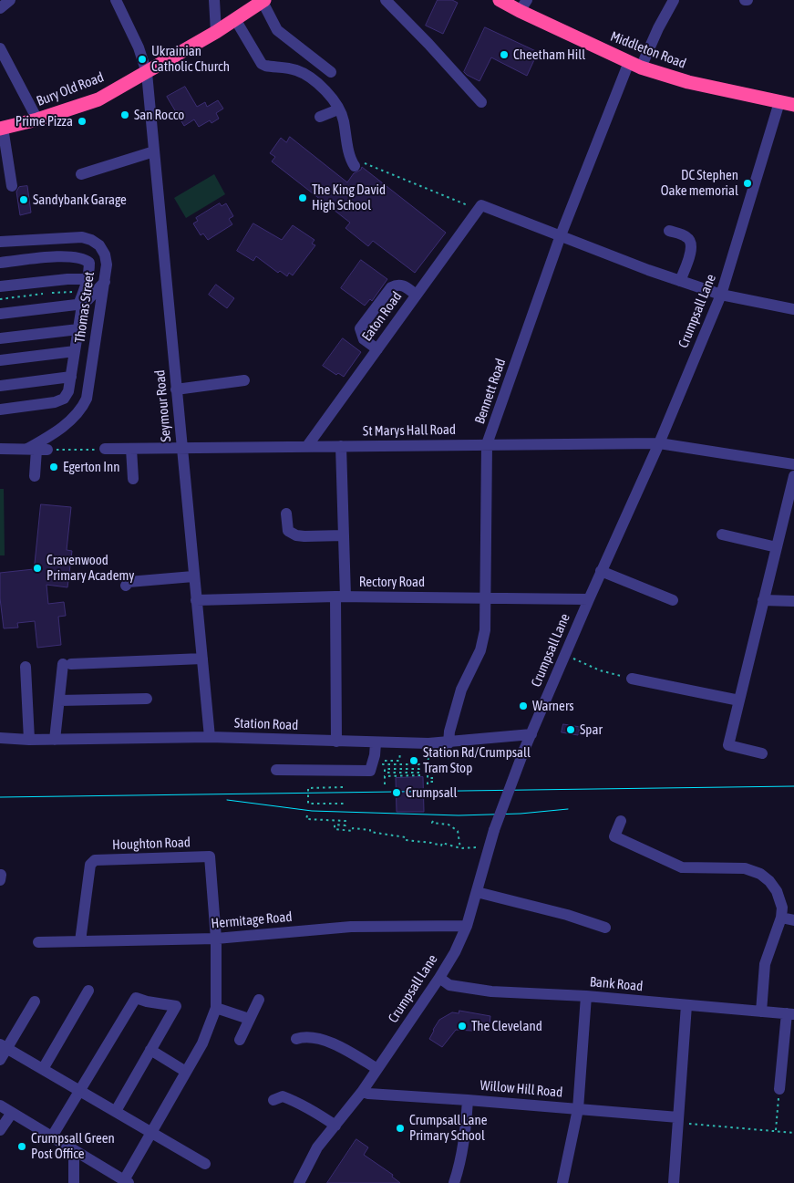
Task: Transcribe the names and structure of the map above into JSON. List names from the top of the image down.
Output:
{
  "streets": {
    "highway": ["Middleton Road", "Bury Old Road"],
    "street": [
      "Thomas Street",
      "Crumpsall Lane",
      "Eaton Road",
      "Bennett Road",
      "Seymour Road",
      "St Marys Hall Road",
      "Rectory Road",
      "Station Road",
      "Houghton Road",
      "Hermitage Road",
      "Bank Road",
      "Willow Hill Road"
    ]
  },
  "crossings": [
    ["Middleton Road", "Crumpsall Lane"],
    ["Middleton Road", "Bennett Road"],
    ["Bury Old Road", "Seymour Road"],
    ["Crumpsall Lane", "St Marys Hall Road"],
    ["Crumpsall Lane", "Rectory Road"],
    ["Crumpsall Lane", "Station Road"],
    ["Crumpsall Lane", "Hermitage Road"],
    ["Crumpsall Lane", "Bank Road"],
    ["Crumpsall Lane", "Willow Hill Road"],
    ["Eaton Road", "St Marys Hall Road"],
    ["Bennett Road", "St Marys Hall Road"],
    ["Bennett Road", "Rectory Road"],
    ["Bennett Road", "Station Road"],
    ["Seymour Road", "St Marys Hall Road"],
    ["Seymour Road", "Rectory Road"],
    ["Seymour Road", "Station Road"],
    ["Houghton Road", "Hermitage Road"]
  ],
  "places": [
    "Cheetham Hill",
    "Ukrainian Catholic Church",
    "San Rocco",
    "Prime Pizza",
    "DC Stephen Oake memorial",
    "The King David High School",
    "Sandybank Garage",
    "Egerton Inn",
    "Cravenwood Primary Academy",
    "Warners",
    "Spar",
    "Station Rd/Crumpsall Tram Stop",
    "Crumpsall",
    "The Cleveland",
    "Crumpsall Lane Primary School",
    "Crumpsall Green Post Office"
  ]
}
